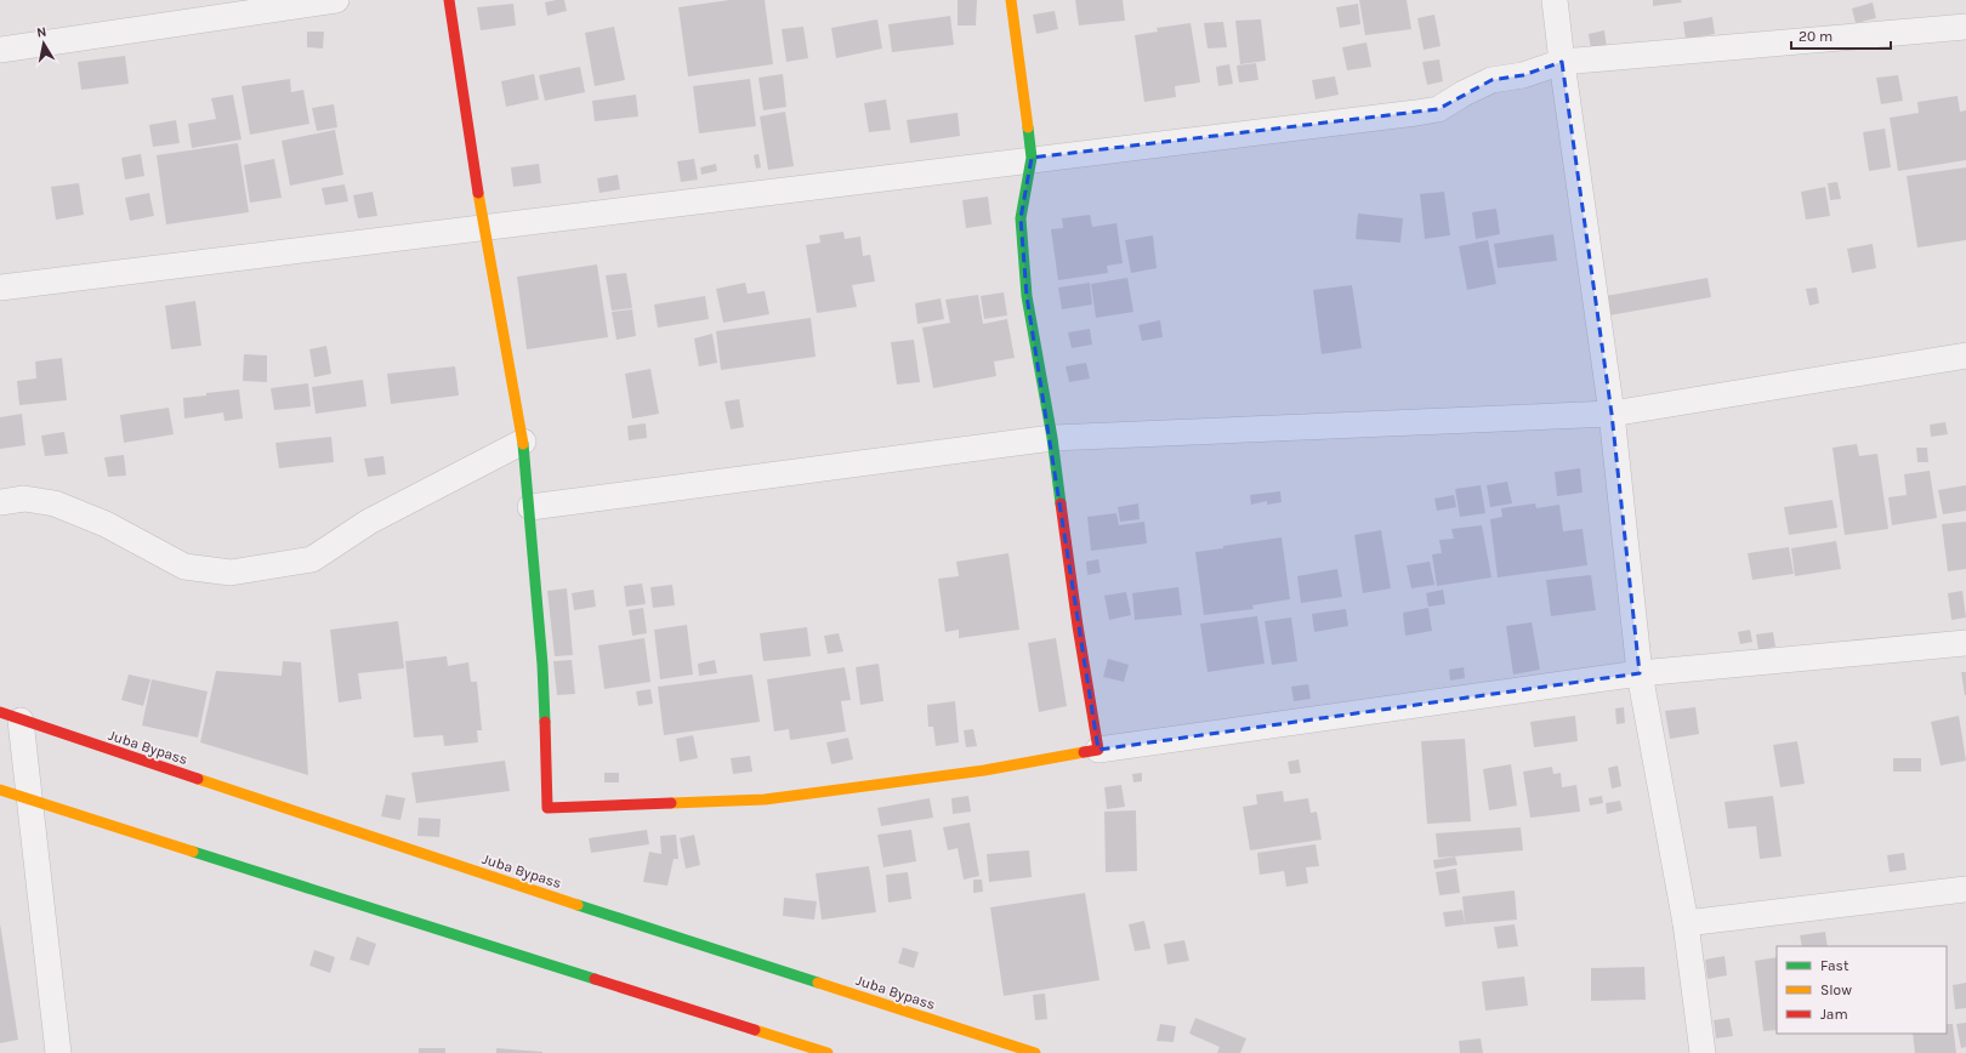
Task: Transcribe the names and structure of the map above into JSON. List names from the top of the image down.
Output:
{
  "streets": {
    "street": ["Juba Bypass"]
  },
  "legend": ["Fast", "Slow", "Jam"],
  "scale_bar": "20 m",
  "north": "top"
}
